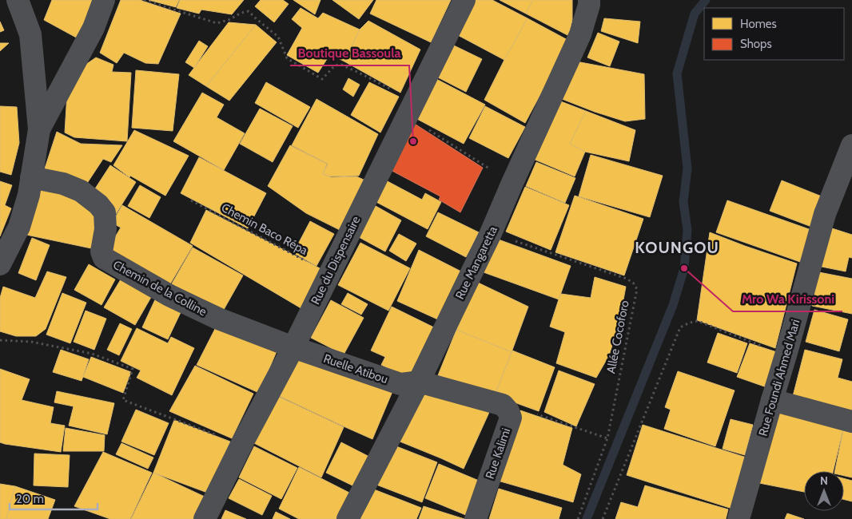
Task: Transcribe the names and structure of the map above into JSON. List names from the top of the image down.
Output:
{
  "streets": {
    "street": [
      "Rue du Dispensaire",
      "Rue Mangaretta",
      "Chemin de la Colline",
      "Ruelle Atibou",
      "Rue Foundi Ahmed Mari",
      "Rue Kalimi"
    ],
    "path": ["Chemin Baco Répa", "Allée Cocoforo"]
  },
  "crossings": [
    ["Chemin Baco Répa", "Rue du Dispensaire"],
    ["Rue du Dispensaire", "Chemin de la Colline"],
    ["Rue du Dispensaire", "Ruelle Atibou"],
    ["Rue Mangaretta", "Allée Cocoforo"],
    ["Rue Mangaretta", "Ruelle Atibou"],
    ["Rue Mangaretta", "Rue Kalimi"],
    ["Chemin de la Colline", "Ruelle Atibou"],
    ["Ruelle Atibou", "Rue Kalimi"]
  ],
  "districts": ["KOUNGOU"],
  "places": ["Boutique Bassoula", "Mro Wa Kirissoni"],
  "legend": ["Homes", "Shops"],
  "scale_bar": "20 m",
  "north": "top"
}
